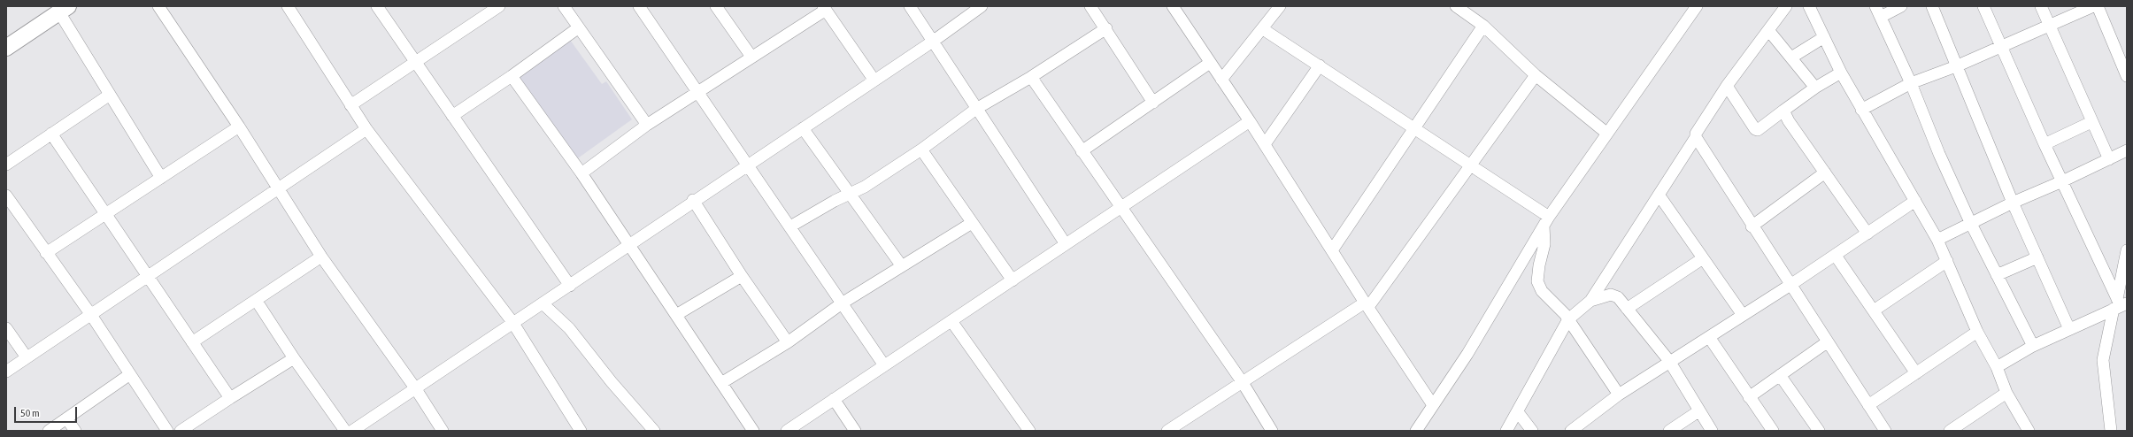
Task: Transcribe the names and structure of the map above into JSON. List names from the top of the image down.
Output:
{
  "scale_bar": "50 m"
}
